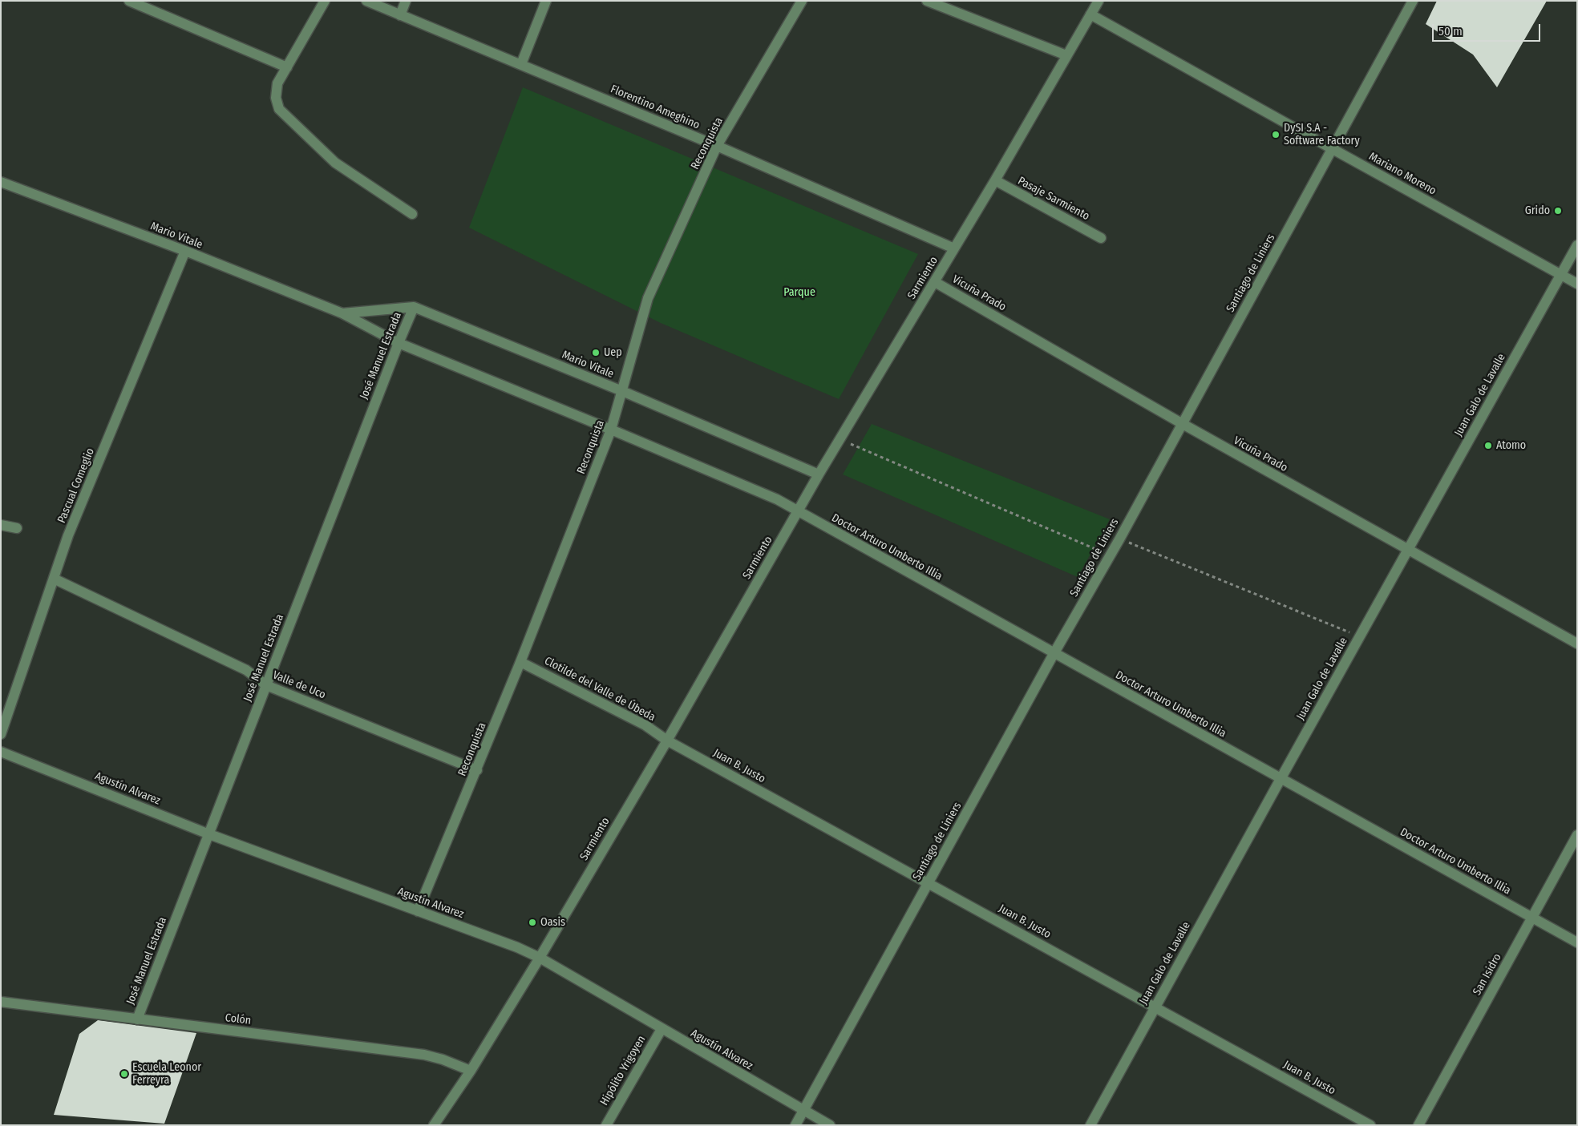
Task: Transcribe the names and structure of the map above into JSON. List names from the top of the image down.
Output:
{
  "streets": {
    "street": [
      "Florentino Ameghino",
      "Reconquista",
      "Mariano Moreno",
      "Pasaje Sarmiento",
      "Mario Vitale",
      "Santiago de Liniers",
      "Sarmiento",
      "Vicuña Prado",
      "José Manuel Estrada",
      "Juan Galo de Lavalle",
      "Pascual Comeglio",
      "Doctor Arturo Umberto Illia",
      "Valle de Uco",
      "Clotilde del Valle de Úbeda",
      "Juan B. Justo",
      "Agustín Alvarez",
      "San Isidro",
      "Colón",
      "Hipólito Yrigoyen"
    ]
  },
  "crossings": [
    ["Florentino Ameghino", "Reconquista"],
    ["Florentino Ameghino", "Sarmiento"],
    ["Reconquista", "Mario Vitale"],
    ["Reconquista", "Valle de Uco"],
    ["Reconquista", "Clotilde del Valle de Úbeda"],
    ["Reconquista", "Agustín Alvarez"],
    ["Mariano Moreno", "Santiago de Liniers"],
    ["Mariano Moreno", "Sarmiento"],
    ["Mariano Moreno", "Juan Galo de Lavalle"],
    ["Pasaje Sarmiento", "Sarmiento"],
    ["Mario Vitale", "Sarmiento"],
    ["Mario Vitale", "José Manuel Estrada"],
    ["Mario Vitale", "Pascual Comeglio"],
    ["Mario Vitale", "Doctor Arturo Umberto Illia"],
    ["Santiago de Liniers", "Vicuña Prado"],
    ["Santiago de Liniers", "Doctor Arturo Umberto Illia"],
    ["Santiago de Liniers", "Juan B. Justo"],
    ["Santiago de Liniers", "Agustín Alvarez"],
    ["Sarmiento", "Vicuña Prado"],
    ["Sarmiento", "Doctor Arturo Umberto Illia"],
    ["Sarmiento", "Clotilde del Valle de Úbeda"],
    ["Sarmiento", "Juan B. Justo"],
    ["Sarmiento", "Agustín Alvarez"],
    ["Sarmiento", "Colón"],
    ["Vicuña Prado", "Juan Galo de Lavalle"],
    ["José Manuel Estrada", "Valle de Uco"],
    ["José Manuel Estrada", "Agustín Alvarez"],
    ["José Manuel Estrada", "Colón"],
    ["Juan Galo de Lavalle", "Doctor Arturo Umberto Illia"],
    ["Juan Galo de Lavalle", "Juan B. Justo"],
    ["Pascual Comeglio", "Valle de Uco"],
    ["Doctor Arturo Umberto Illia", "San Isidro"],
    ["Clotilde del Valle de Úbeda", "Juan B. Justo"],
    ["Agustín Alvarez", "Hipólito Yrigoyen"]
  ],
  "parks": ["Parque"],
  "places": [
    "DySI S.A - Software Factory",
    "Grido",
    "Uep",
    "Atomo",
    "Oasis",
    "Escuela Leonor Ferreyra"
  ],
  "scale_bar": "50 m"
}
